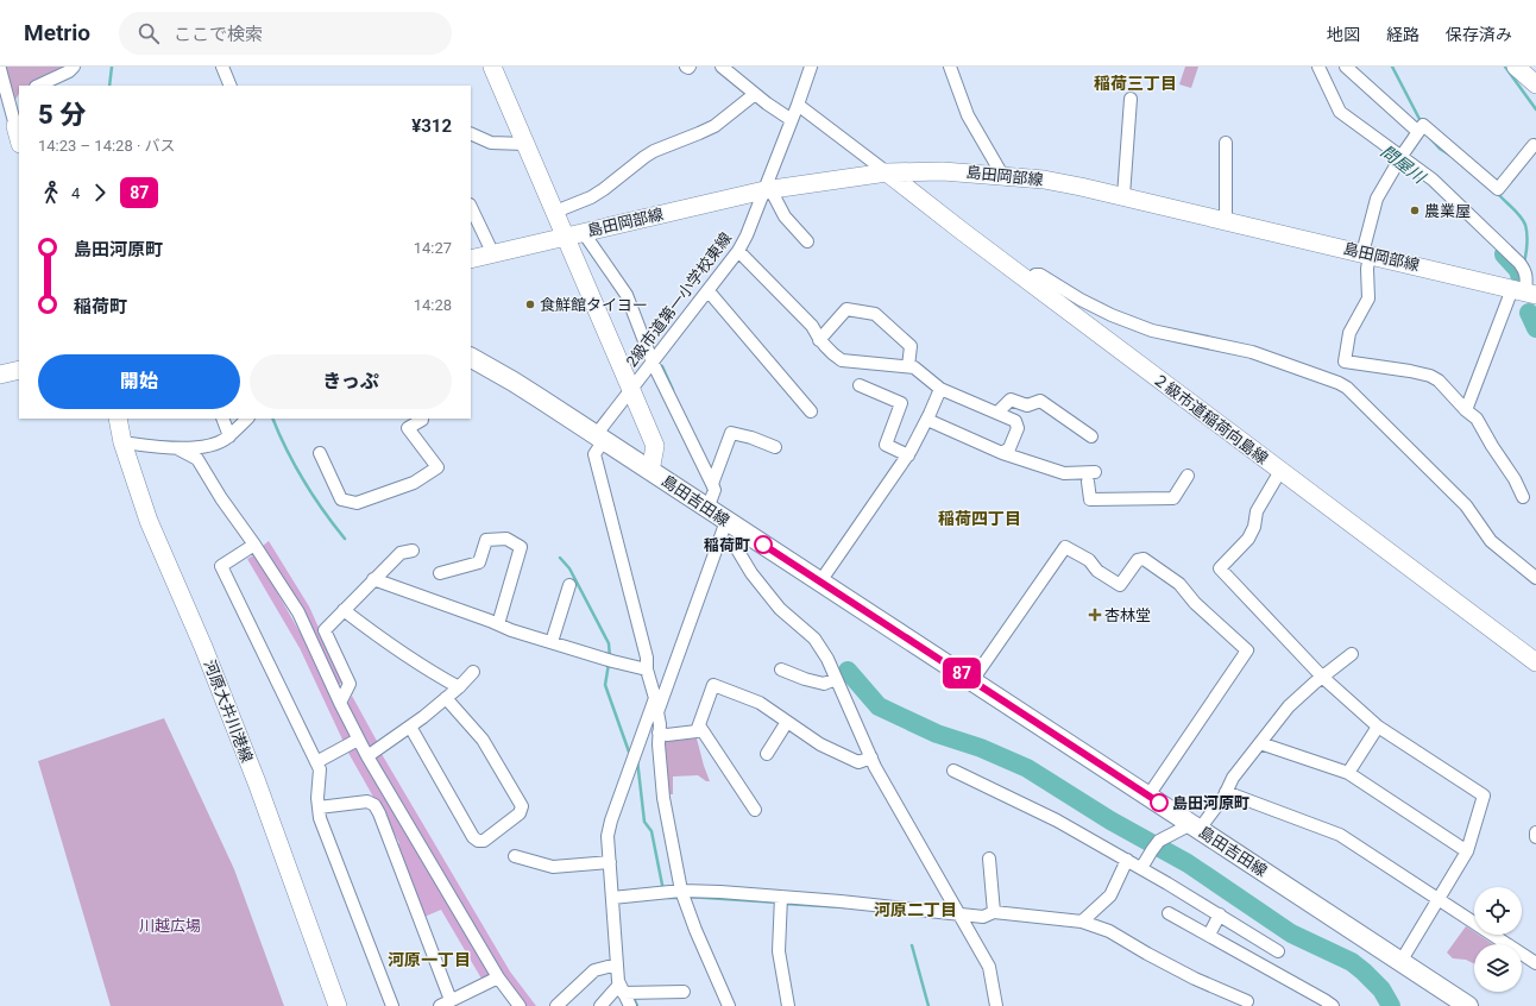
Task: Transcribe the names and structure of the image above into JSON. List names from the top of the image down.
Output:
{
  "streets": {
    "main road": [
      "島田岡部線",
      "２級市道稲荷向島線",
      "島田吉田線",
      "河原大井川港線"
    ],
    "street": ["2級市道第一小学校東線"]
  },
  "crossings": [
    ["島田岡部線", "2級市道第一小学校東線"],
    ["島田岡部線", "２級市道稲荷向島線"],
    ["2級市道第一小学校東線", "島田吉田線"]
  ],
  "districts": [
    "稲荷三丁目",
    "稲荷四丁目",
    "河原二丁目",
    "河原一丁目"
  ],
  "water": ["問屋川"],
  "parks": ["川越広場"],
  "places": {
    "other": [
      "農業屋",
      "食鮮館タイヨー",
      "稲荷町",
      "島田河原町"
    ],
    "health": ["杏林堂"]
  },
  "lines": ["bus line 87"],
  "page": {
    "header": "Metrio",
    "search": "ここで検索",
    "nav": ["地図", "経路", "保存済み"],
    "on_map": "87",
    "heading": ["5 分", "14:23 – 14:28 · バス", "¥312"],
    "legs": ["4", "87"],
    "list": [
      {
        "name": "島田河原町",
        "value": "14:27"
      },
      {
        "name": "稲荷町",
        "value": "14:28"
      }
    ],
    "buttons": ["開始", "きっぷ"]
  }
}
